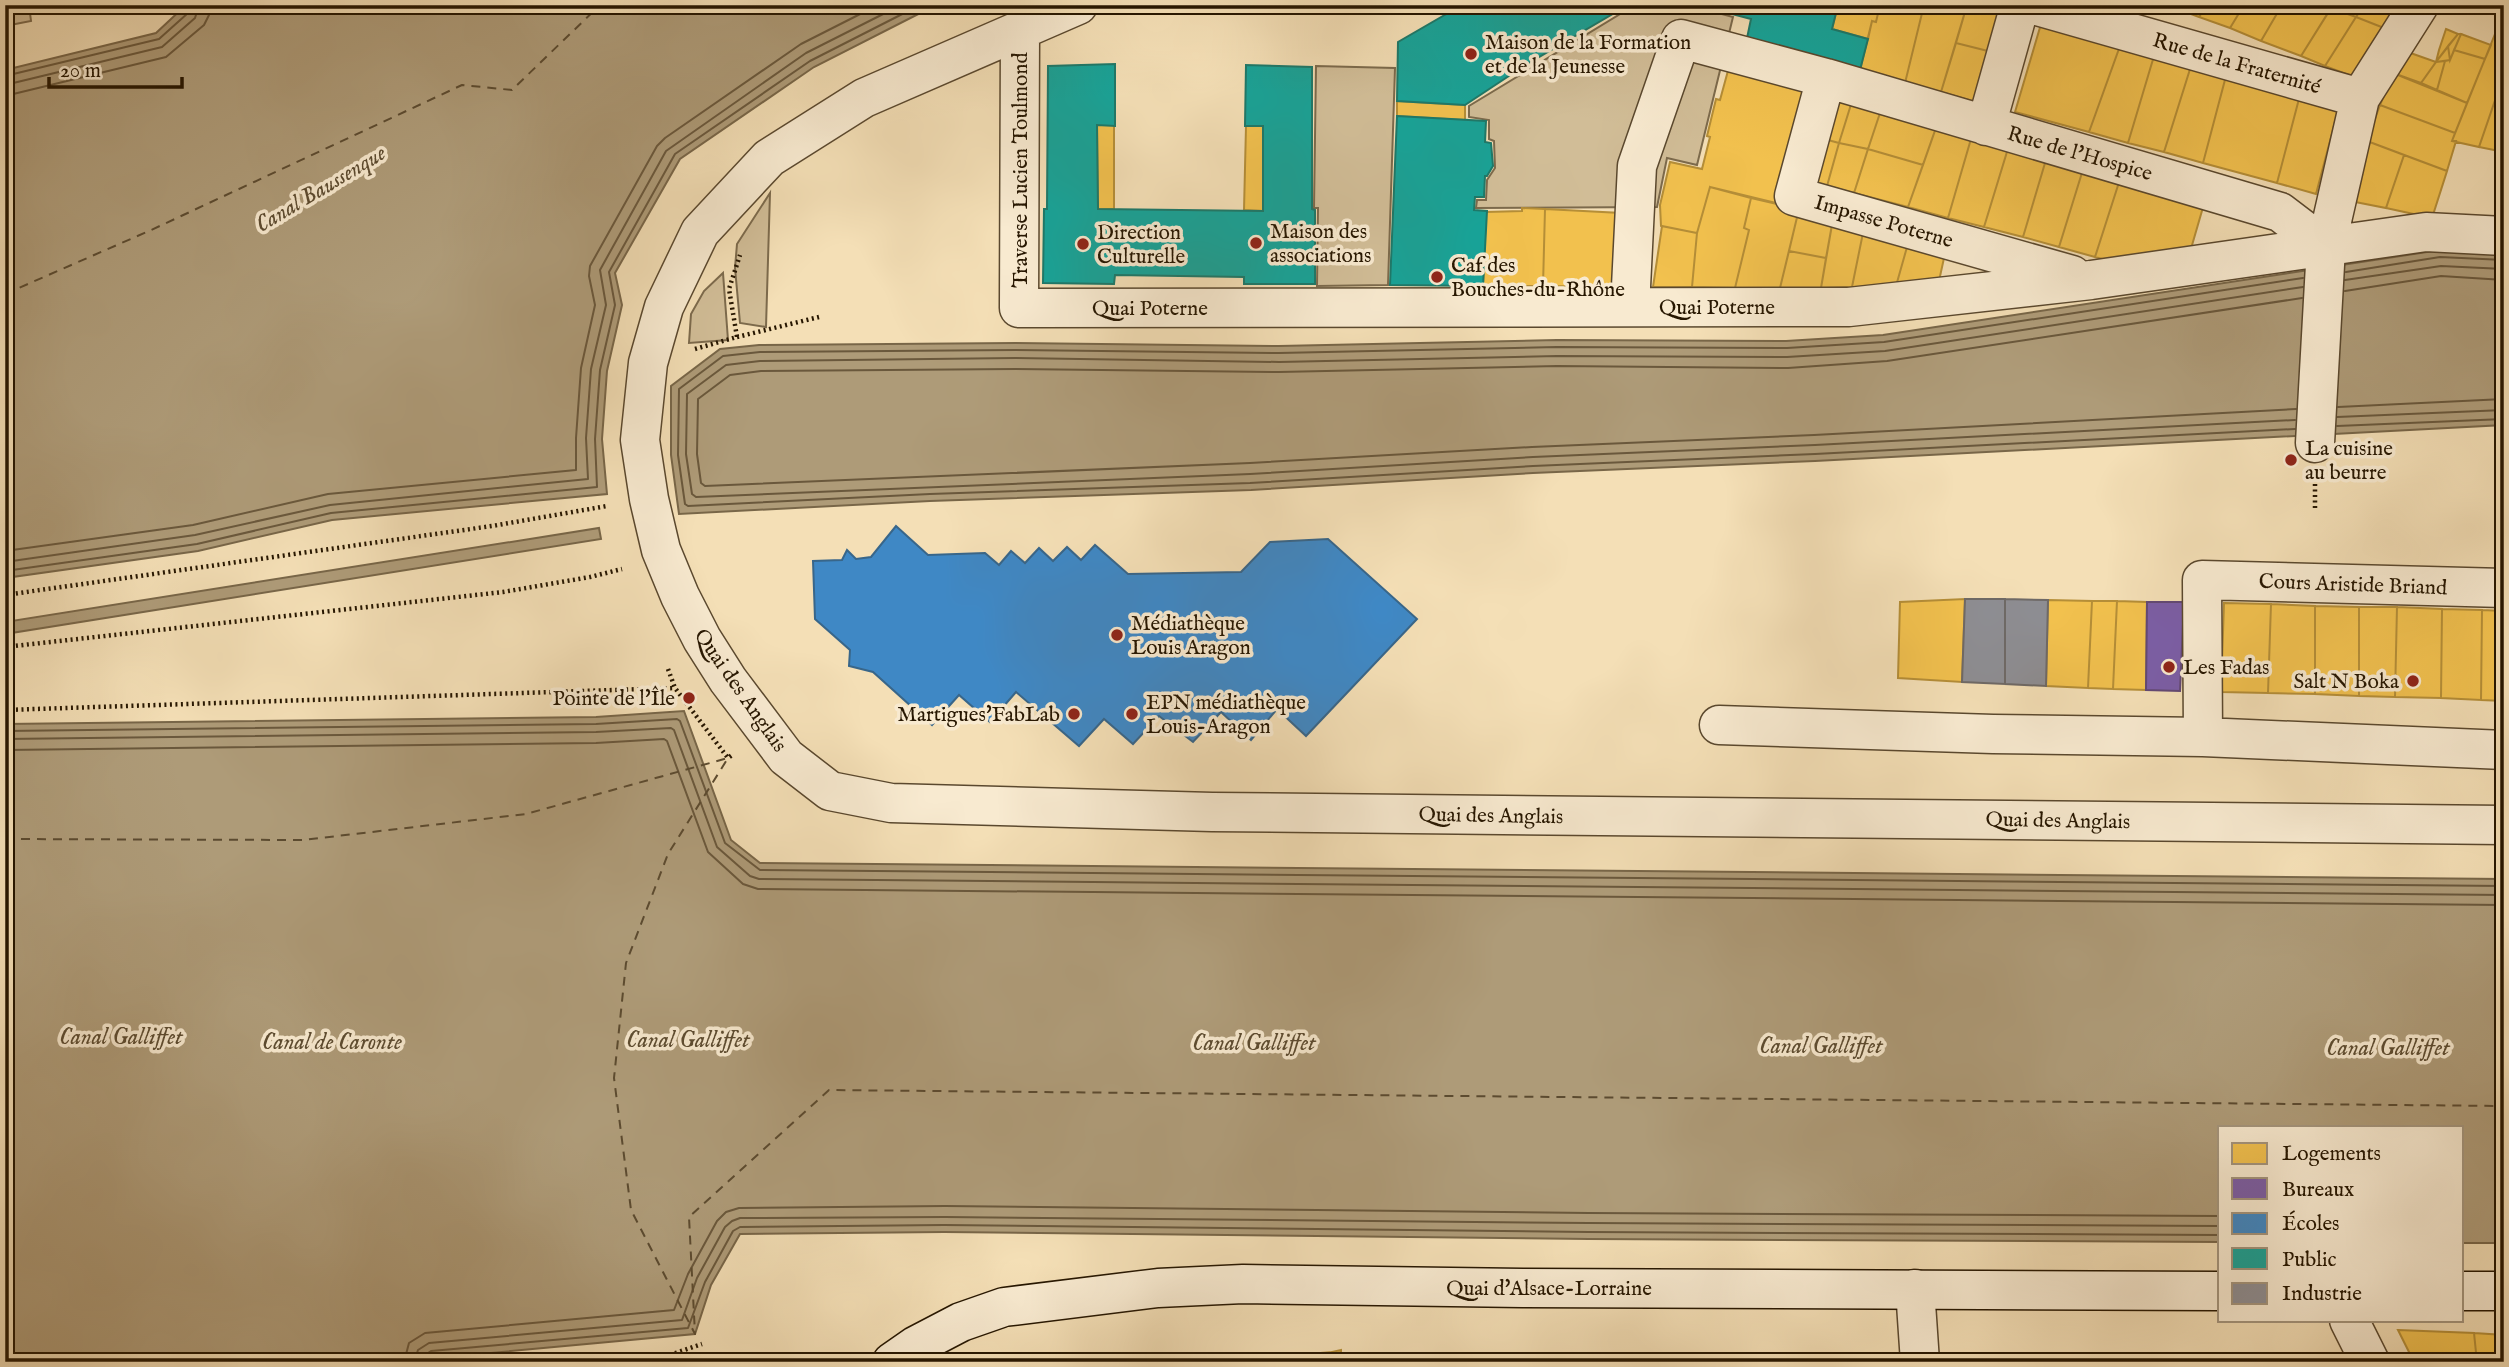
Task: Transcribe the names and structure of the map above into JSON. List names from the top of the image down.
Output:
{
  "streets": {
    "street": [
      "Rue de la Fraternité",
      "Rue de l'Hospice",
      "Traverse Lucien Toulmond",
      "Impasse Poterne",
      "Quai Poterne",
      "Cours Aristide Briand",
      "Quai des Anglais",
      "Quai d'Alsace-Lorraine"
    ]
  },
  "crossings": [
    ["Rue de l'Hospice", "Impasse Poterne"],
    ["Rue de l'Hospice", "Quai Poterne"],
    ["Traverse Lucien Toulmond", "Quai Poterne"],
    ["Traverse Lucien Toulmond", "Quai des Anglais"],
    ["Impasse Poterne", "Quai Poterne"]
  ],
  "water": ["Canal Baussenque", "Canal Galliffet", "Canal de Caronte"],
  "places": [
    "Maison de la Formation et de la Jeunesse",
    "Maison des associations",
    "Direction Culturelle",
    "Caf des Bouches-du-Rhône",
    "La cuisine au beurre",
    "Médiathèque Louis Aragon",
    "Les Fadas",
    "Salt N Boka",
    "Pointe de l'Île",
    "Martigues'FabLab",
    "EPN médiathèque Louis-Aragon"
  ],
  "legend": [
    "Logements",
    "Bureaux",
    "Écoles",
    "Public",
    "Industrie"
  ],
  "scale_bar": "20 m"
}
